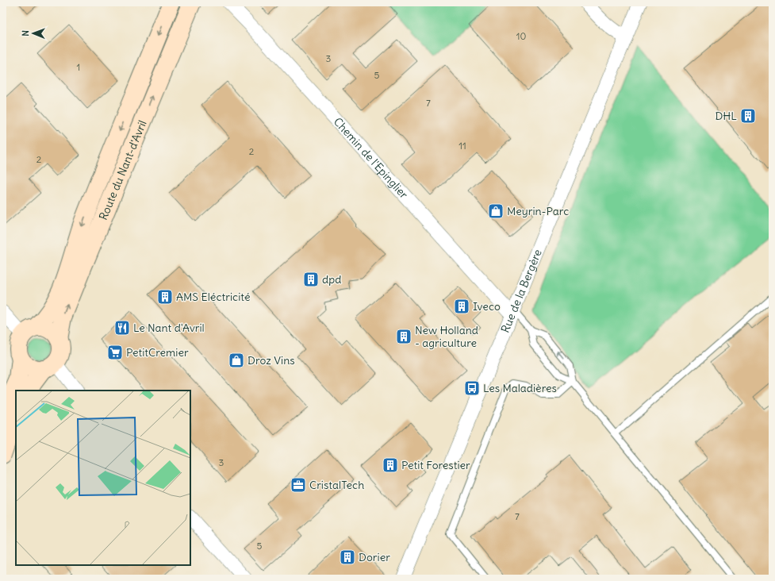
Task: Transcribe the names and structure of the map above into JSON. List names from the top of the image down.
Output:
{
  "streets": {
    "main road": ["Route du Nant-d'Avril"],
    "street": ["Chemin de l'Epinglier", "Rue de la Bergère"]
  },
  "crossings": [
    ["Chemin de l'Epinglier", "Rue de la Bergère"]
  ],
  "places": {
    "building": [
      "DHL",
      "dpd",
      "AMS Eléctricité",
      "Iveco",
      "New Holland - agriculture",
      "Petit Forestier",
      "Dorier"
    ],
    "shop": ["Meyrin-Parc", "Droz Vins"],
    "restaurant": ["Le Nant d'Avril"],
    "supermarket": ["PetitCremier"],
    "bus stop": ["Les Maladières"],
    "office": ["CristalTech"]
  },
  "house_numbers": [
    "10",
    "3",
    "1",
    "5",
    "7",
    "11",
    "2",
    "2",
    "3",
    "7",
    "5"
  ],
  "north": "left"
}
